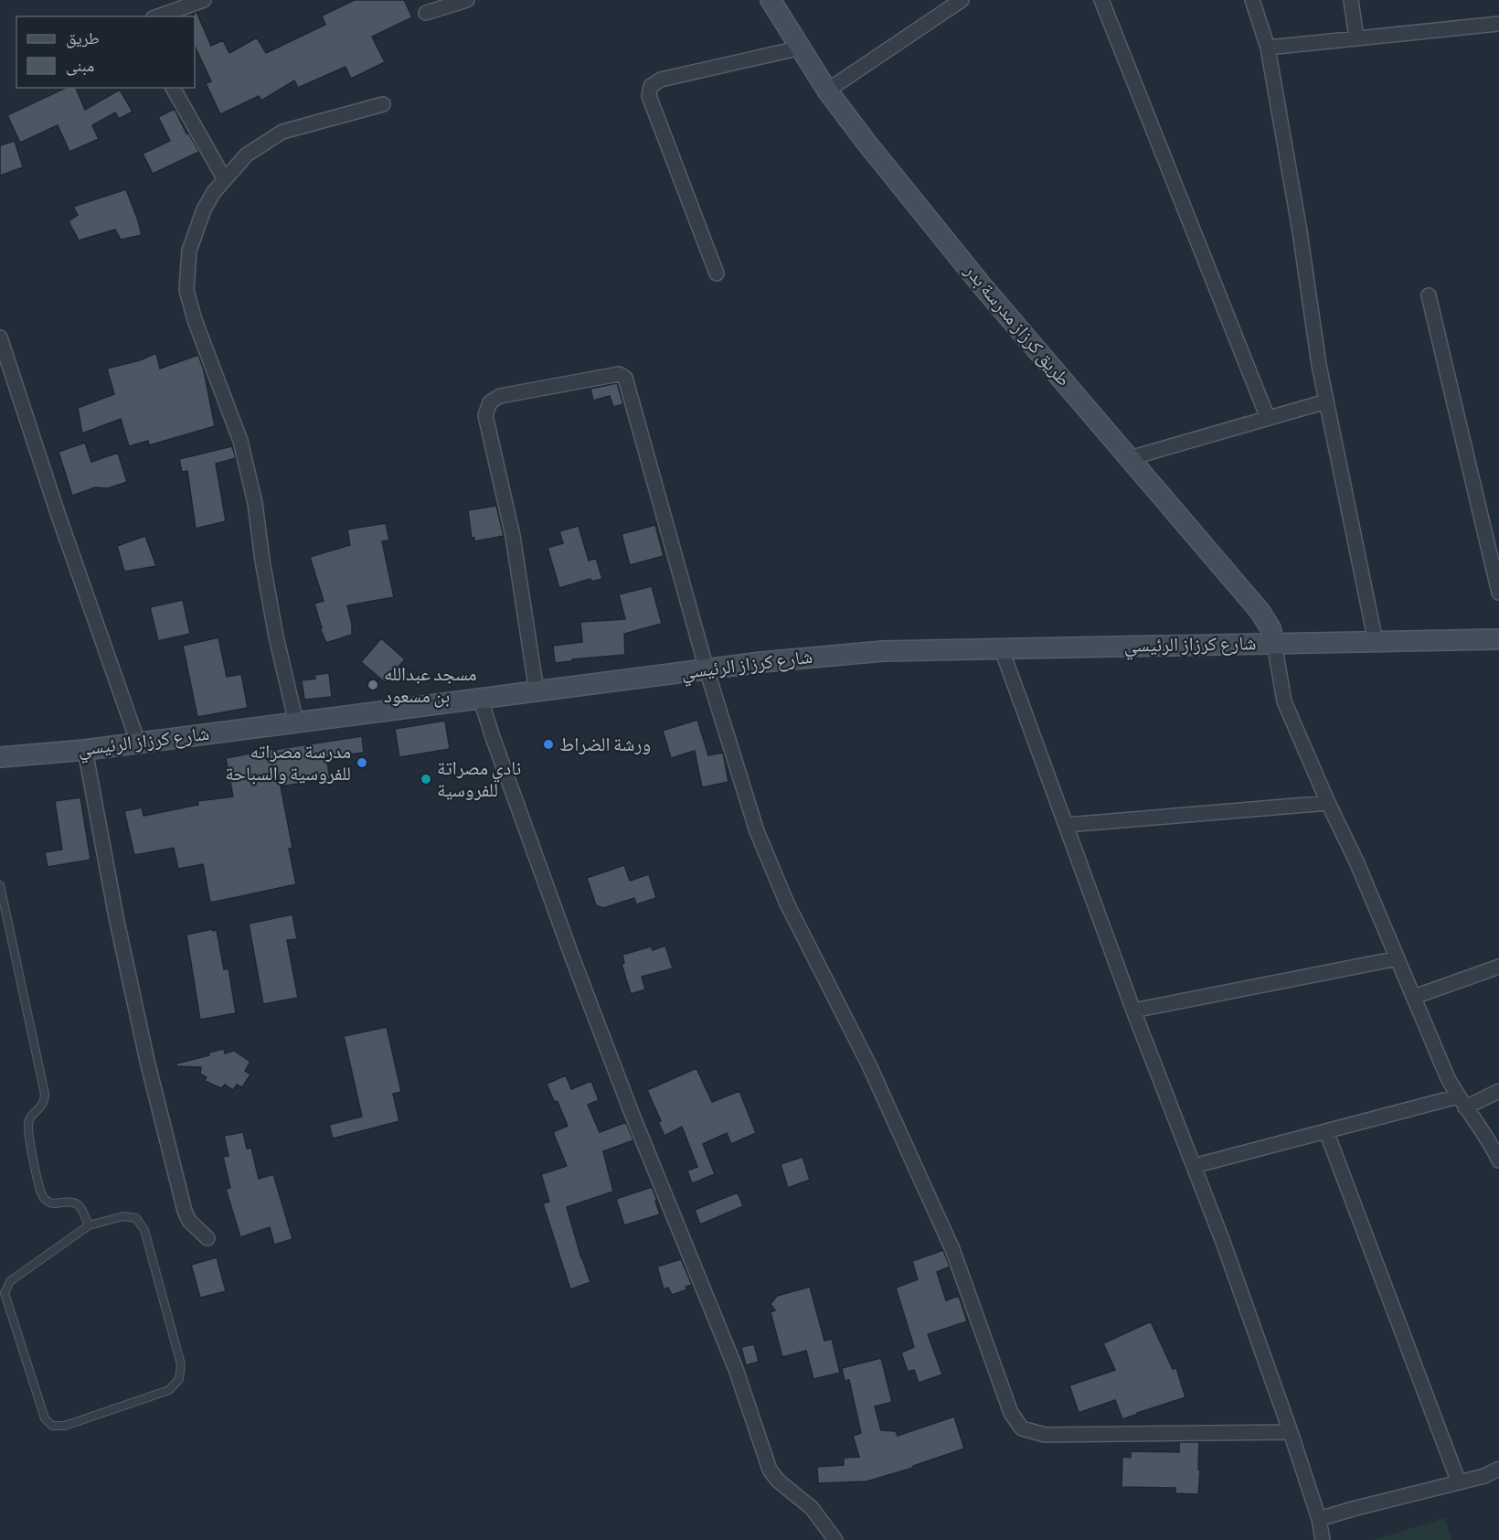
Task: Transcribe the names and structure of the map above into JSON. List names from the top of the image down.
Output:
{
  "streets": {
    "street": ["طريق كرزاز مدرسة بدر", "شارع كرزاز الرئيسي"]
  },
  "crossings": [
    ["طريق كرزاز مدرسة بدر", "شارع كرزاز الرئيسي"]
  ],
  "places": [
    "مسجد عبدالله بن مسعود",
    "ورشة الضراط",
    "مدرسة مصراته للفروسية والسباحة",
    "نادي مصراتة للفروسية"
  ],
  "legend": ["طريق", "مبنى"]
}
